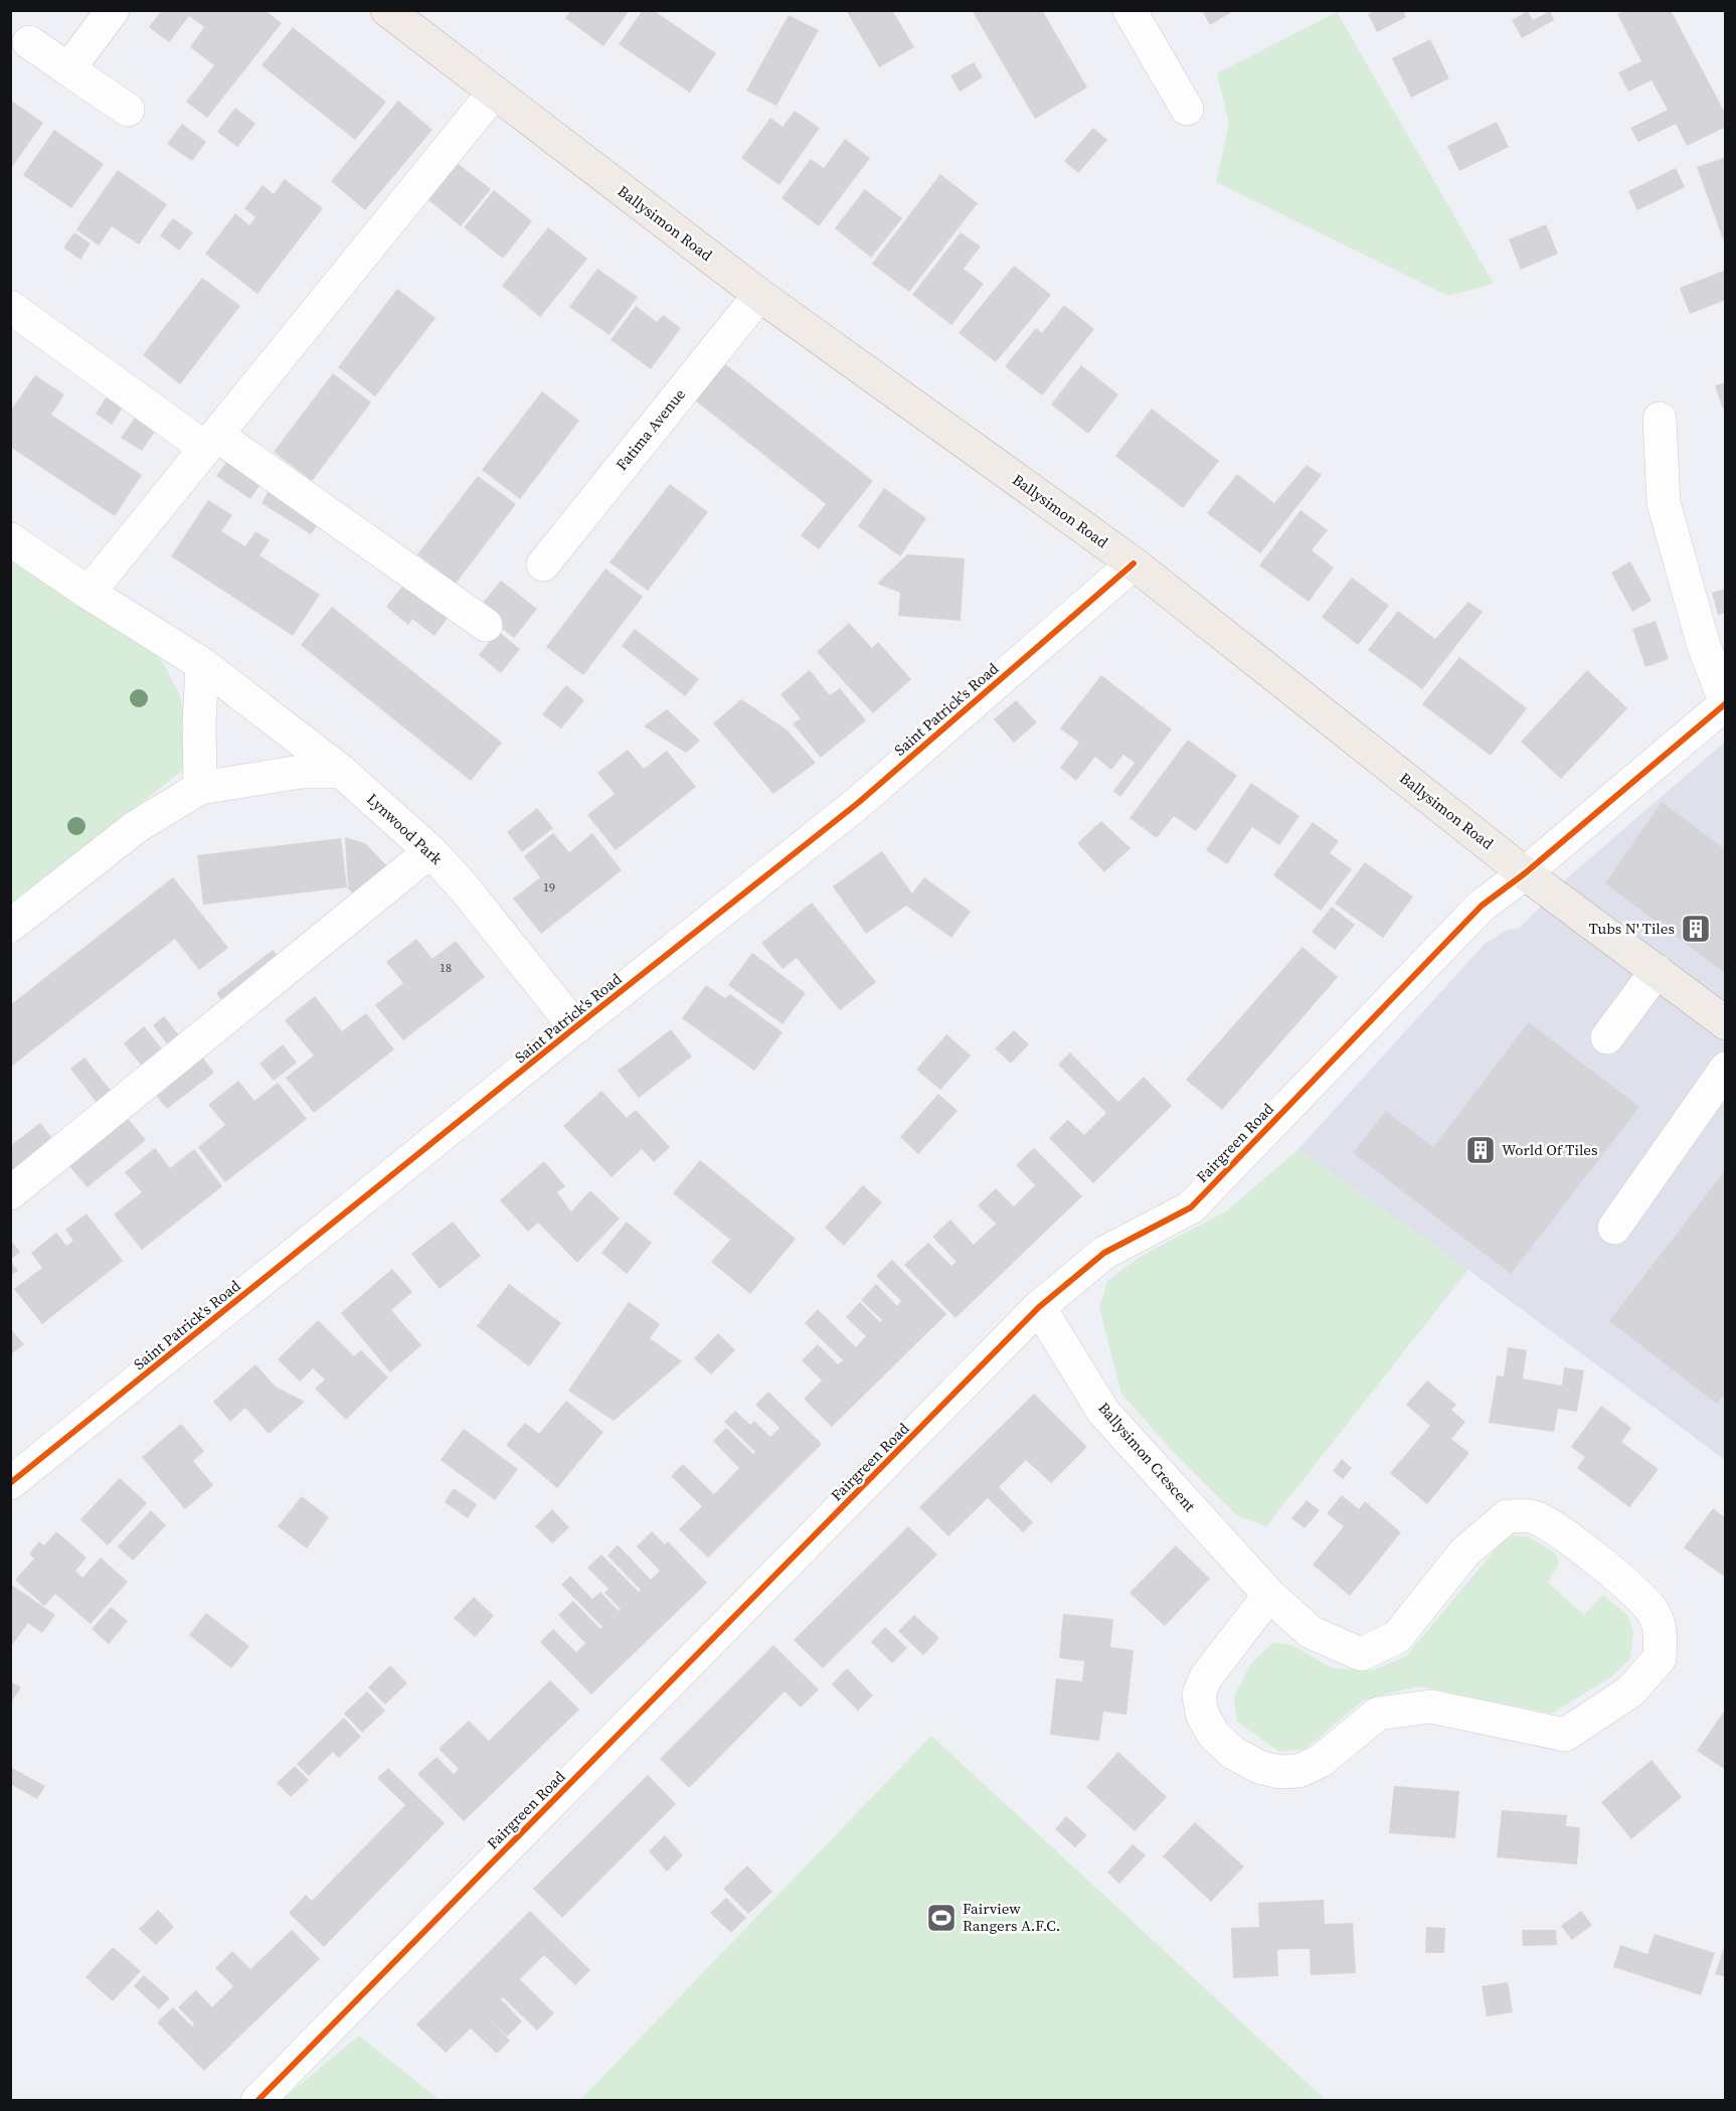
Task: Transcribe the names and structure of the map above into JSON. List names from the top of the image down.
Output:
{
  "streets": {
    "main road": ["Ballysimon Road"],
    "street": [
      "Fatima Avenue",
      "Saint Patrick's Road",
      "Lynwood Park",
      "Fairgreen Road",
      "Ballysimon Crescent"
    ]
  },
  "crossings": [
    ["Ballysimon Road", "Fatima Avenue"],
    ["Ballysimon Road", "Saint Patrick's Road"],
    ["Ballysimon Road", "Fairgreen Road"],
    ["Saint Patrick's Road", "Lynwood Park"],
    ["Fairgreen Road", "Ballysimon Crescent"]
  ],
  "places": {
    "building": ["Tubs N' Tiles", "World Of Tiles"],
    "sports": ["Fairview Rangers A.F.C."]
  },
  "house_numbers": ["19", "18"]
}
